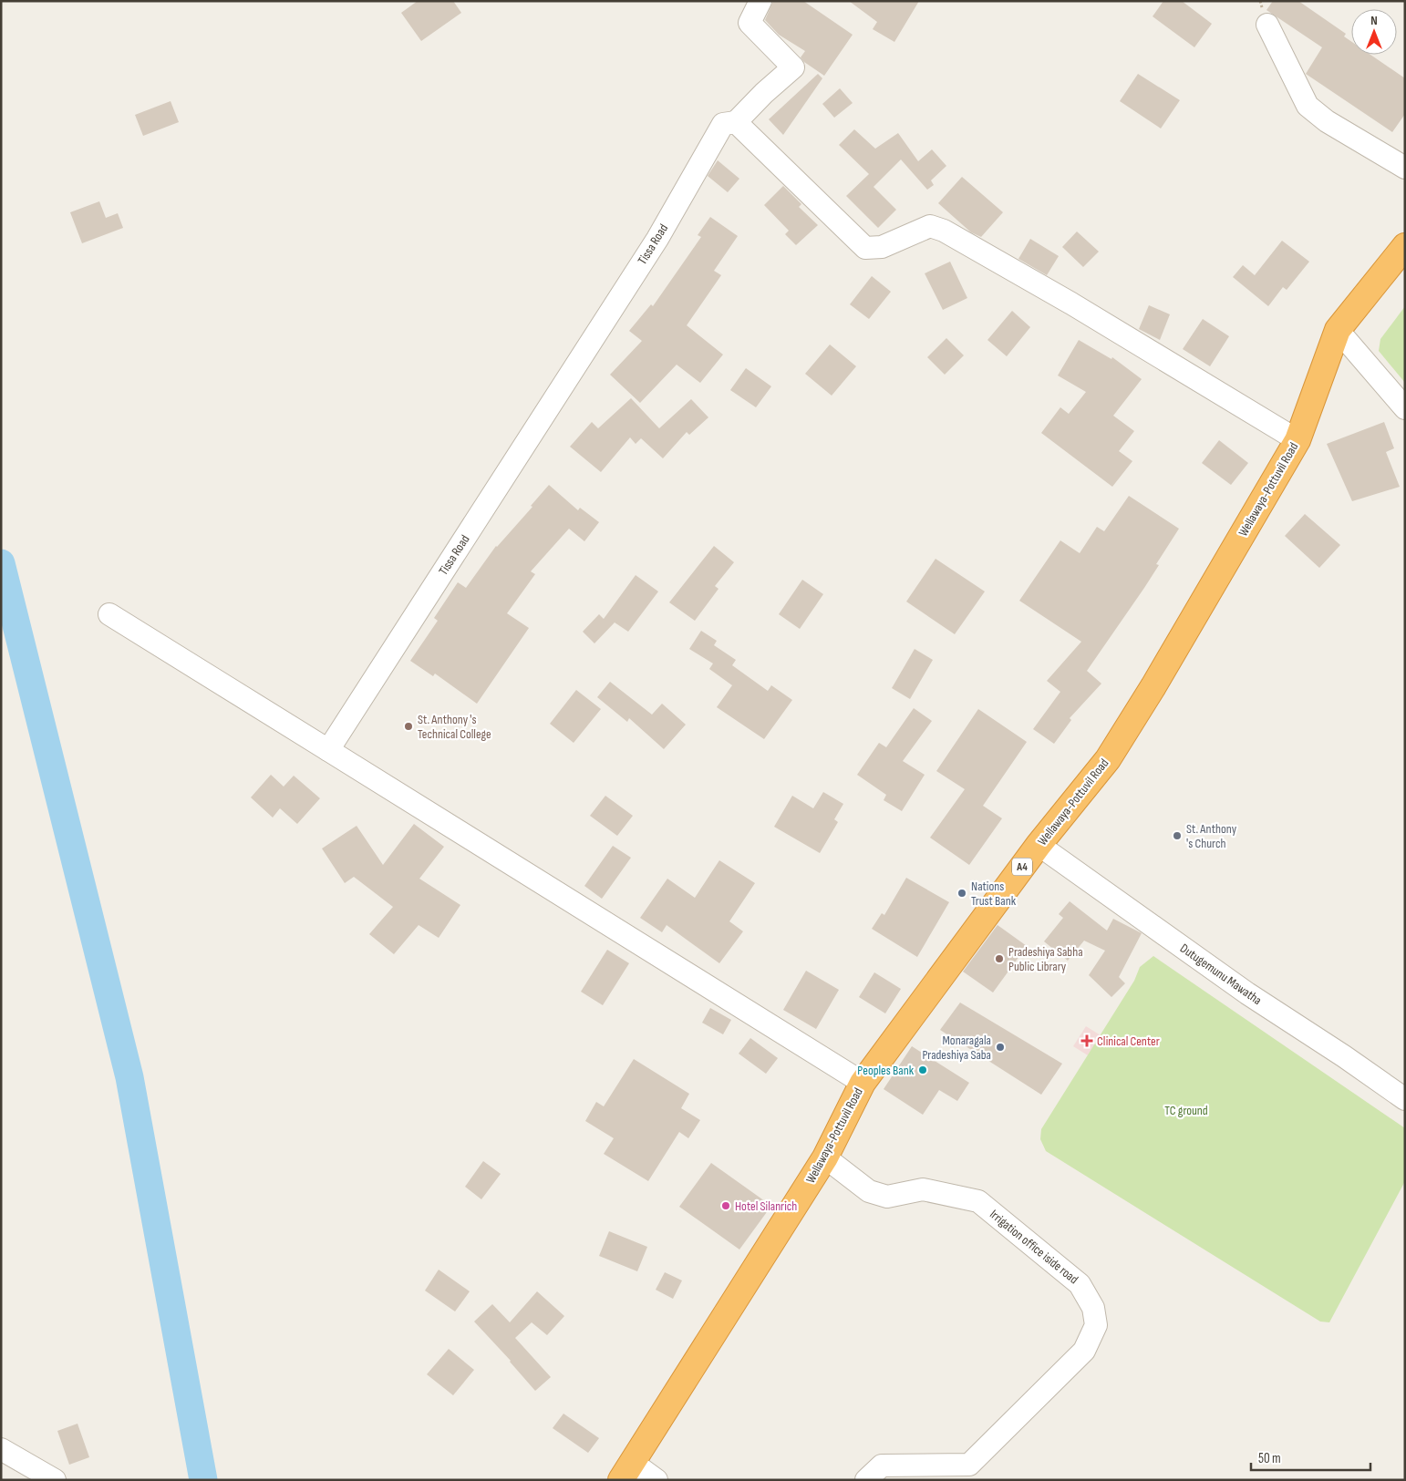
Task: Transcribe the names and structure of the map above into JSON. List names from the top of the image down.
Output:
{
  "streets": {
    "highway": ["Wellawaya-Pottuvil Road", "A4"],
    "street": ["Tissa Road", "Dutugemunu Mawatha", "Irrigation office iside road"]
  },
  "crossings": [
    ["Wellawaya-Pottuvil Road", "Dutugemunu Mawatha"],
    ["Wellawaya-Pottuvil Road", "Irrigation office iside road"]
  ],
  "parks": ["TC ground"],
  "places": {
    "other": [
      "St. Anthony 's Technical College",
      "St. Anthony 's Church",
      "Nations Trust Bank",
      "Pradeshiya Sabha Public Library",
      "Monaragala Pradeshiya Saba",
      "Peoples Bank",
      "Hotel Silanrich"
    ],
    "health": ["Clinical Center"]
  },
  "scale_bar": "50 m",
  "north": "top"
}
